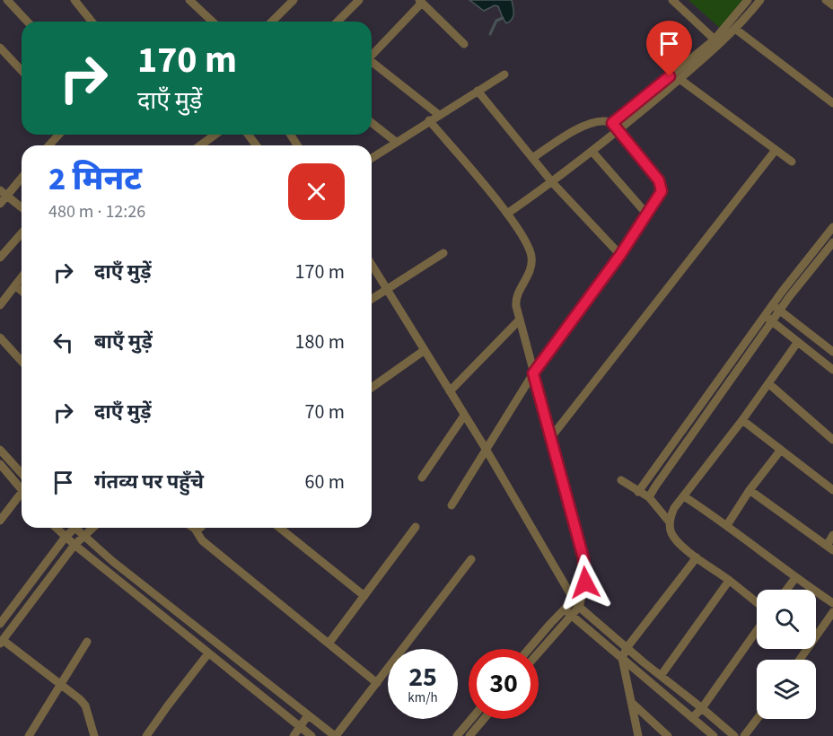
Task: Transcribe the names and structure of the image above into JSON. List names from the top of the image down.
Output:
{
  "page": {
    "turn": ["170 m", "दाएँ मुड़ें"],
    "heading": ["2 मिनट", "480 m · 12:26"],
    "list": [
      {
        "name": "दाएँ मुड़ें",
        "value": "170 m"
      },
      {
        "name": "बाएँ मुड़ें",
        "value": "180 m"
      },
      {
        "name": "दाएँ मुड़ें",
        "value": "70 m"
      },
      {
        "name": "गंतव्य पर पहुँचे",
        "value": "60 m"
      }
    ],
    "speed": "25 km/h",
    "limit": "30"
  }
}
